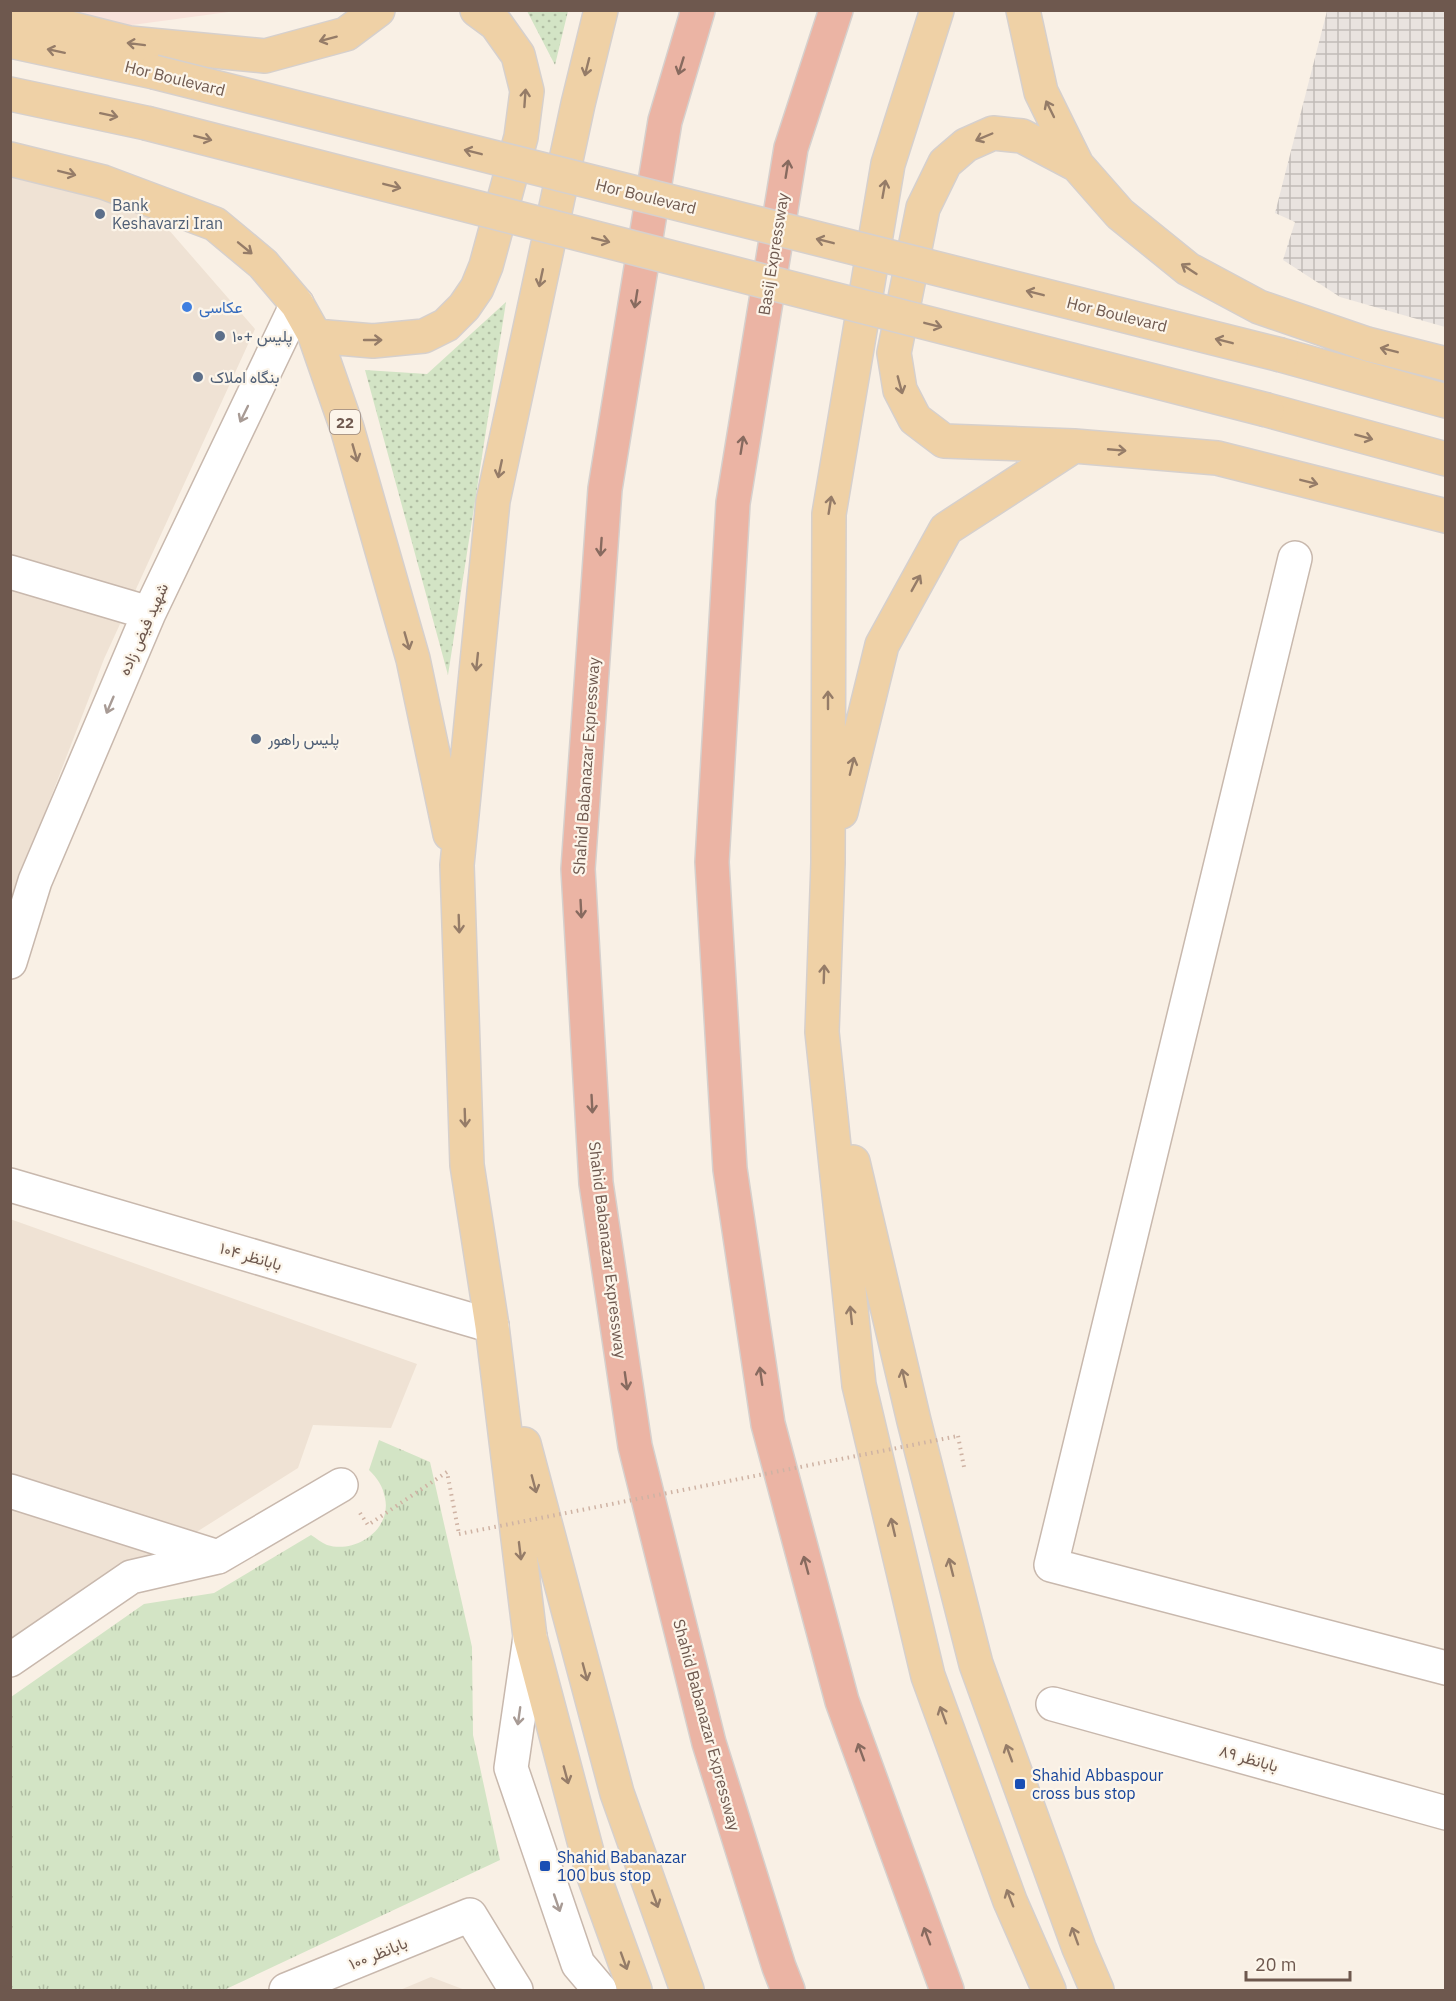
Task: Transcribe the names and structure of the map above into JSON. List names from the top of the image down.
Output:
{
  "streets": {
    "highway": ["Basij Expressway", "Shahid Babanazar Expressway"],
    "main road": ["Hor Boulevard", "22"],
    "street": [
      "شهید فیض زاده",
      "بابانظر ۱۰۴",
      "بابانظر ۸۹",
      "بابانظر ۱۰۰"
    ]
  },
  "crossings": [
    ["22", "شهید فیض زاده"]
  ],
  "one_way": ["Basij Expressway", "شهید فیض زاده", "Shahid Babanazar Expressway"],
  "places": {
    "other": [
      "Bank Keshavarzi Iran",
      "عکاسی",
      "پلیس +۱۰",
      "بنگاه املاک",
      "پلیس راهور"
    ],
    "transit": ["Shahid Abbaspour cross bus stop", "Shahid Babanazar 100 bus stop"]
  },
  "scale_bar": "20 m"
}
